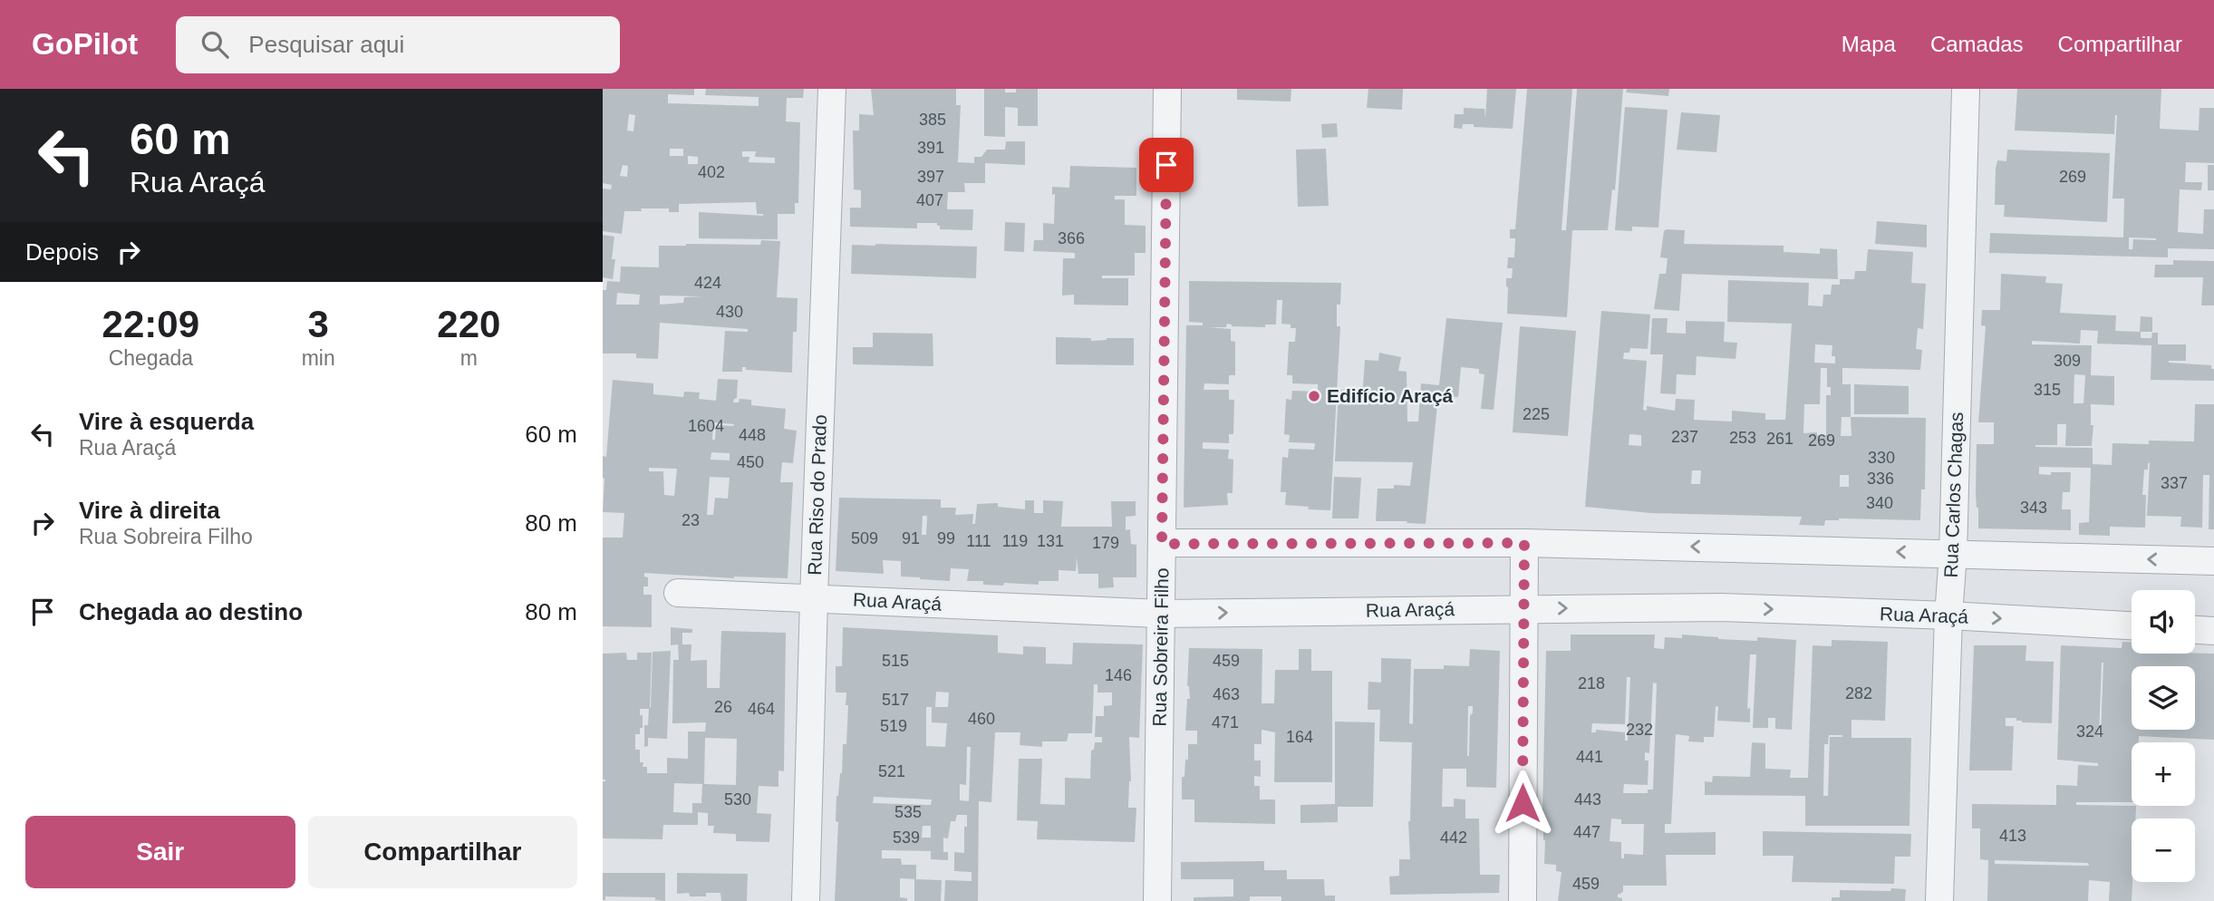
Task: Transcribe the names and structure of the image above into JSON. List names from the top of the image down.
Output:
{
  "streets": {
    "street": [
      "Rua Riso do Prado",
      "Rua Carlos Chagas",
      "Rua Araçá",
      "Rua Sobreira Filho"
    ]
  },
  "crossings": [
    ["Rua Riso do Prado", "Rua Araçá"],
    ["Rua Carlos Chagas", "Rua Araçá"],
    ["Rua Araçá", "Rua Sobreira Filho"]
  ],
  "places": ["Edifício Araçá"],
  "house_numbers": [
    "385",
    "391",
    "402",
    "397",
    "269",
    "407",
    "366",
    "424",
    "430",
    "309",
    "315",
    "225",
    "1604",
    "448",
    "237",
    "253",
    "261",
    "269",
    "330",
    "450",
    "336",
    "337",
    "340",
    "343",
    "23",
    "509",
    "91",
    "99",
    "111",
    "119",
    "131",
    "179",
    "515",
    "459",
    "146",
    "218",
    "282",
    "463",
    "517",
    "26",
    "464",
    "460",
    "471",
    "519",
    "232",
    "324",
    "164",
    "441",
    "521",
    "530",
    "443",
    "535",
    "447",
    "413",
    "539",
    "442",
    "459"
  ],
  "page": {
    "header": "GoPilot",
    "search": "Pesquisar aqui",
    "nav": ["Mapa", "Camadas", "Compartilhar"],
    "turn": ["60 m", "Rua Araçá"],
    "then": "Depois",
    "eta": [
      "22:09",
      "Chegada",
      "3",
      "min",
      "220",
      "m"
    ],
    "list": [
      {
        "name": "Vire à esquerda",
        "note": "Rua Araçá",
        "value": "60 m"
      },
      {
        "name": "Vire à direita",
        "note": "Rua Sobreira Filho",
        "value": "80 m"
      },
      {
        "name": "Chegada ao destino",
        "value": "80 m"
      }
    ],
    "map_buttons": ["+", "−"],
    "buttons": ["Sair", "Compartilhar"]
  }
}
